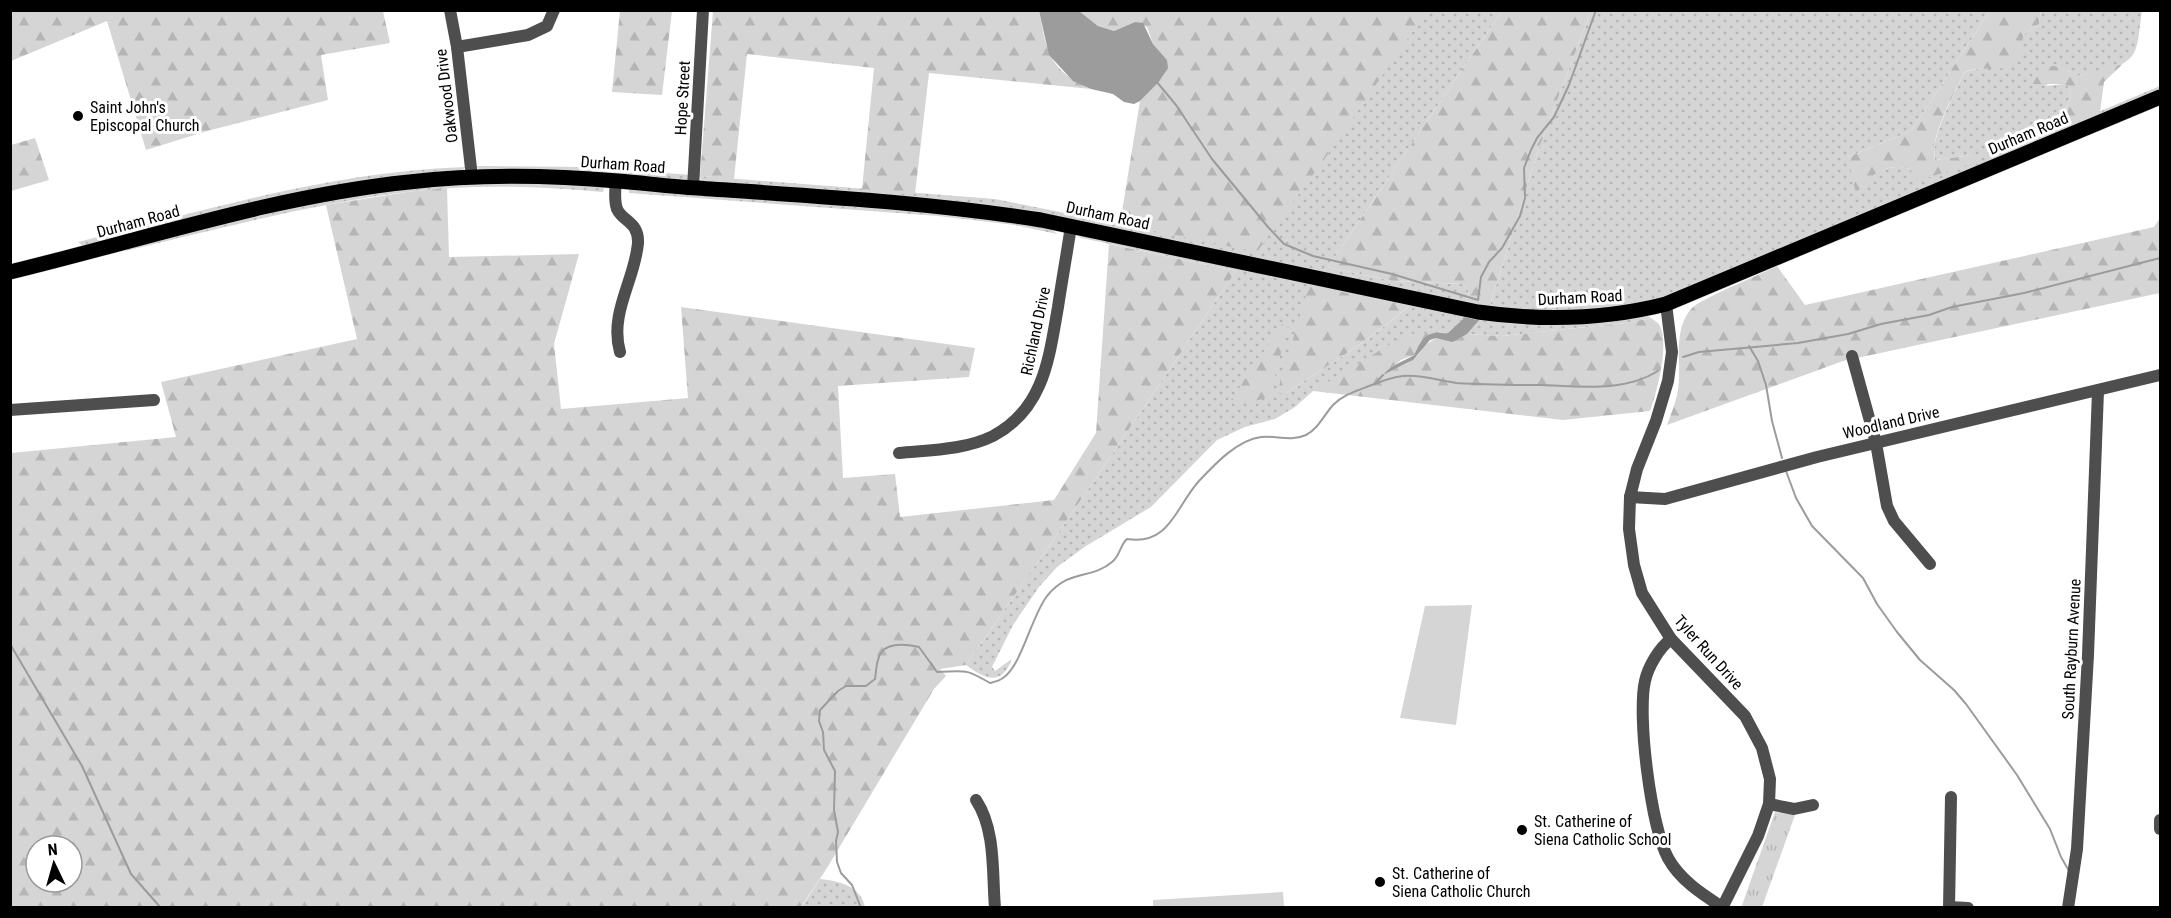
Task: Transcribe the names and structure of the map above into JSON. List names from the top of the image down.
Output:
{
  "streets": {
    "main road": ["Durham Road"],
    "street": [
      "Oakwood Drive",
      "Hope Street",
      "Richland Drive",
      "Woodland Drive",
      "South Rayburn Avenue",
      "Tyler Run Drive"
    ]
  },
  "crossings": [
    ["Oakwood Drive", "Durham Road"],
    ["Hope Street", "Durham Road"],
    ["Durham Road", "Richland Drive"],
    ["Durham Road", "Tyler Run Drive"],
    ["Woodland Drive", "South Rayburn Avenue"],
    ["Woodland Drive", "Tyler Run Drive"]
  ],
  "places": ["Saint John's Episcopal Church", "St. Catherine of Siena Catholic School", "St. Catherine of Siena Catholic Church"],
  "north": "top"
}
